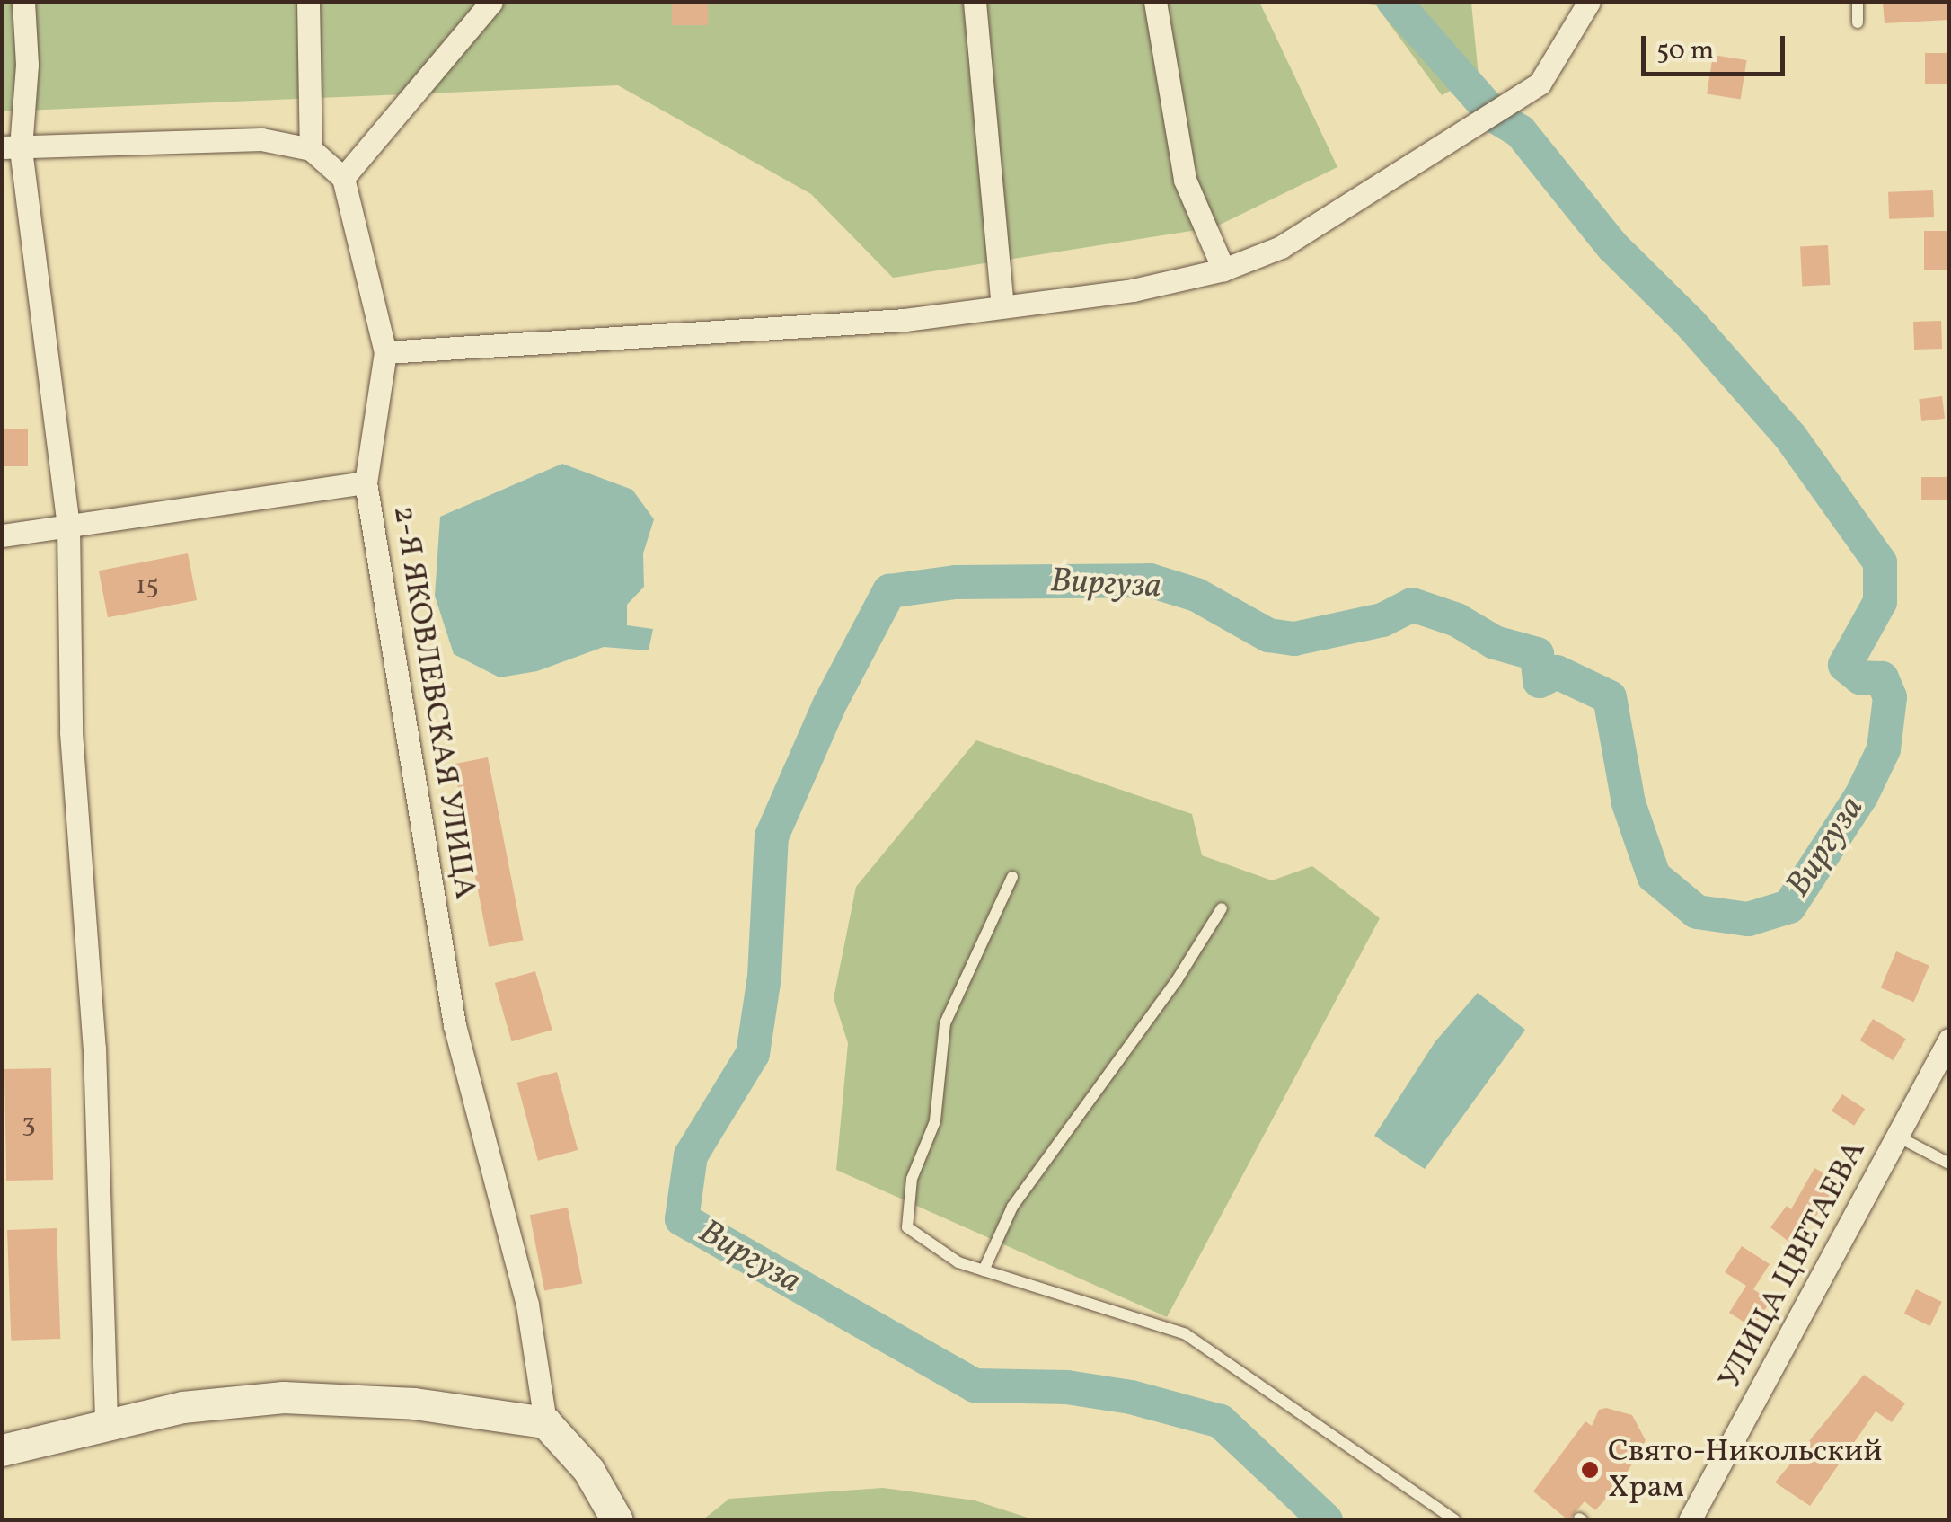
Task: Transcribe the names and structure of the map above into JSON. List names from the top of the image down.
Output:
{
  "streets": {
    "street": ["2-Я ЯКОВЛЕВСКАЯ УЛИЦА", "УЛИЦА ЦВЕТАЕВА"]
  },
  "water": ["Виргуза"],
  "places": ["Свято-Никольский Храм"],
  "house_numbers": ["15", "3"],
  "scale_bar": "50 m"
}
